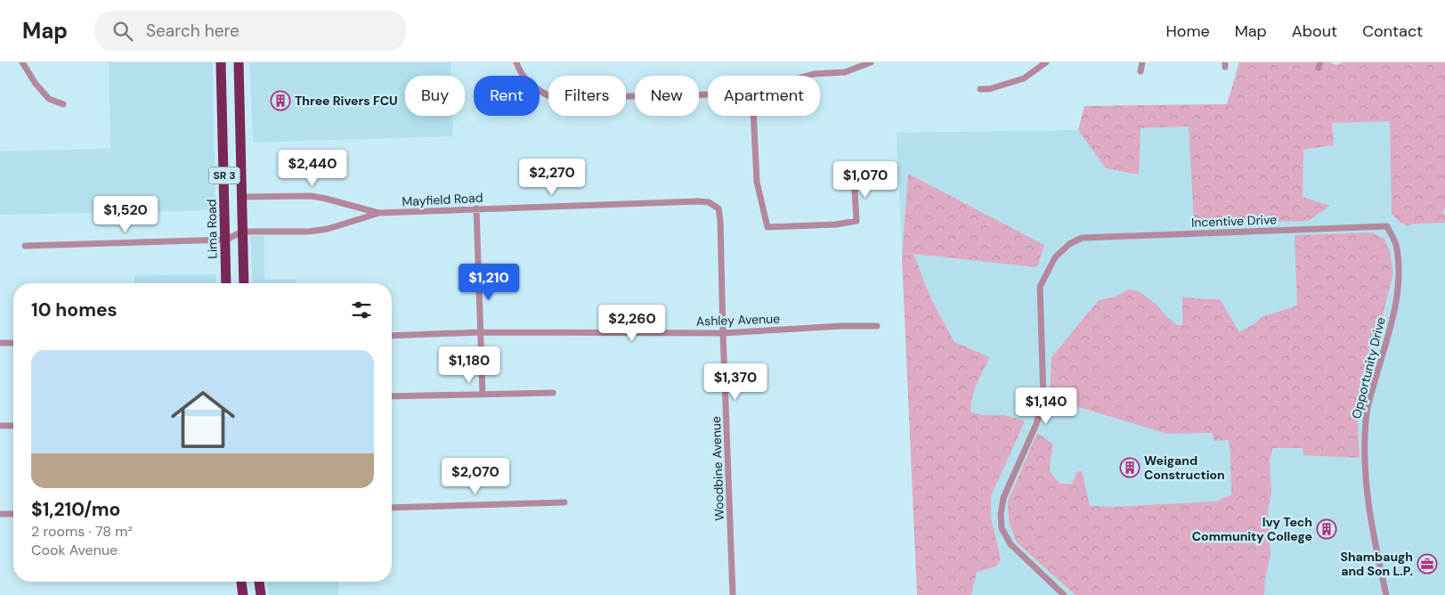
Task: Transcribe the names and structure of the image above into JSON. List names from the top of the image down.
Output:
{
  "streets": {
    "highway": ["SR 3", "Lima Road"],
    "street": [
      "Mayfield Road",
      "Incentive Drive",
      "Ashley Avenue",
      "Opportunity Drive",
      "Woodbine Avenue"
    ]
  },
  "crossings": [
    ["Mayfield Road", "Woodbine Avenue"],
    ["Incentive Drive", "Opportunity Drive"],
    ["Ashley Avenue", "Woodbine Avenue"]
  ],
  "places": {
    "building": ["Three Rivers FCU", "Weigand Construction", "Ivy Tech Community College"],
    "office": ["Shambaugh and Son L.P."]
  },
  "page": {
    "header": "Map",
    "search": "Search here",
    "nav": [
      "Home",
      "Map",
      "About",
      "Contact"
    ],
    "chip": [
      "Buy",
      "Rent",
      "Filters",
      "New",
      "Apartment"
    ],
    "price": [
      "$2,440",
      "$2,270",
      "$1,070",
      "$1,520",
      "$1,210",
      "$2,260",
      "$1,180",
      "$1,370",
      "$1,140",
      "$2,070"
    ],
    "heading": "10 homes",
    "list": [
      {
        "name": "$1,210/mo",
        "note": "2 rooms · 78 m² · Cook Avenue"
      }
    ]
  }
}
